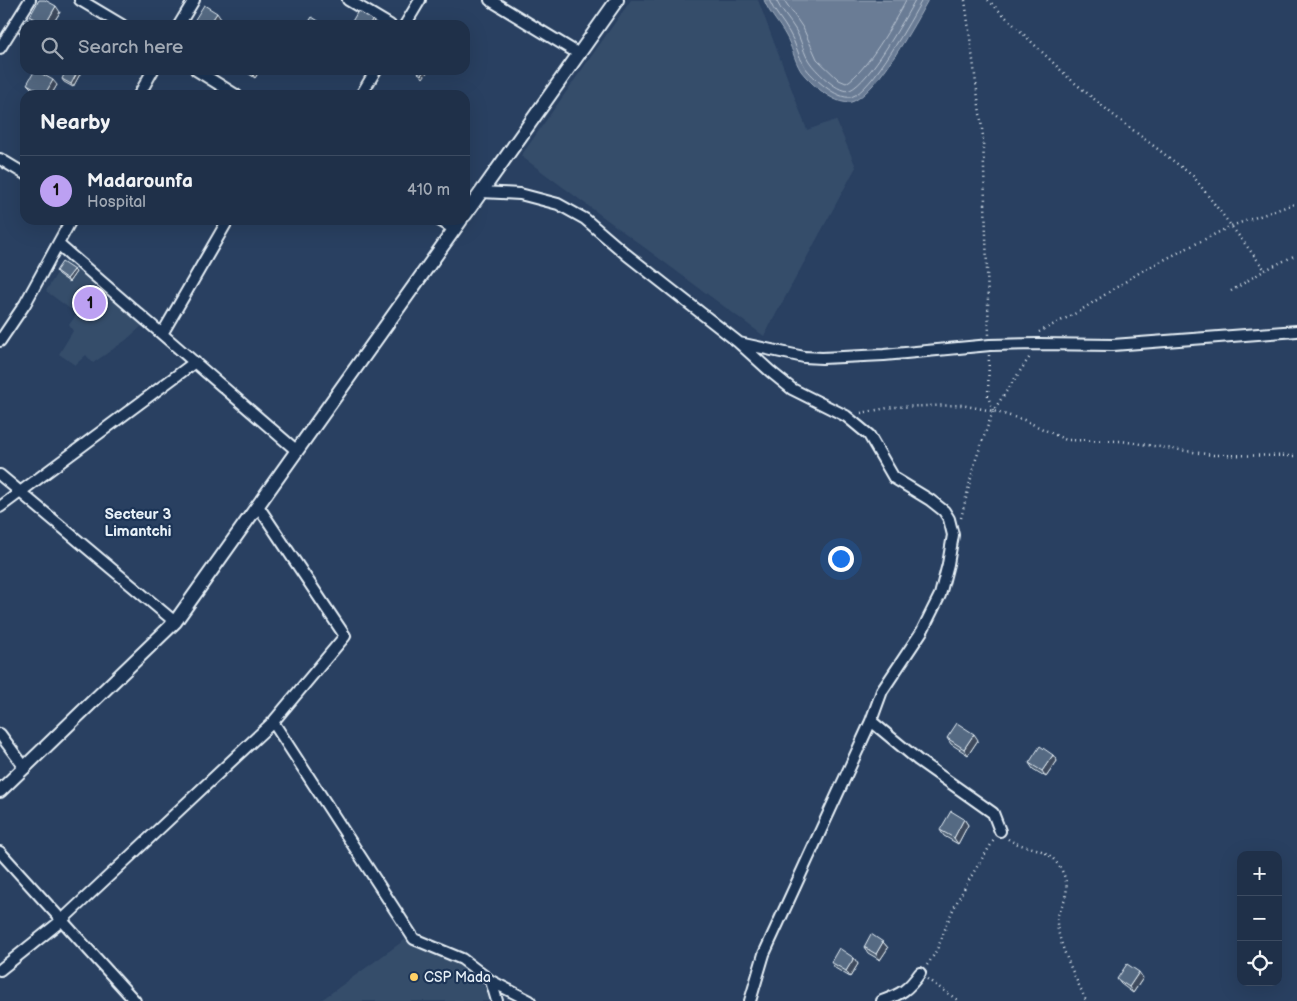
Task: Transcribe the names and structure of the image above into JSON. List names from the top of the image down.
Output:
{
  "districts": ["Secteur 3 Limantchi"],
  "places": ["CSP Mada"],
  "page": {
    "search": "Search here",
    "heading": "Nearby",
    "list": [
      {
        "mark": "1",
        "name": "Madarounfa",
        "note": "Hospital",
        "value": "410 m"
      }
    ],
    "pins": "1",
    "map_buttons": ["+", "−"]
  }
}
